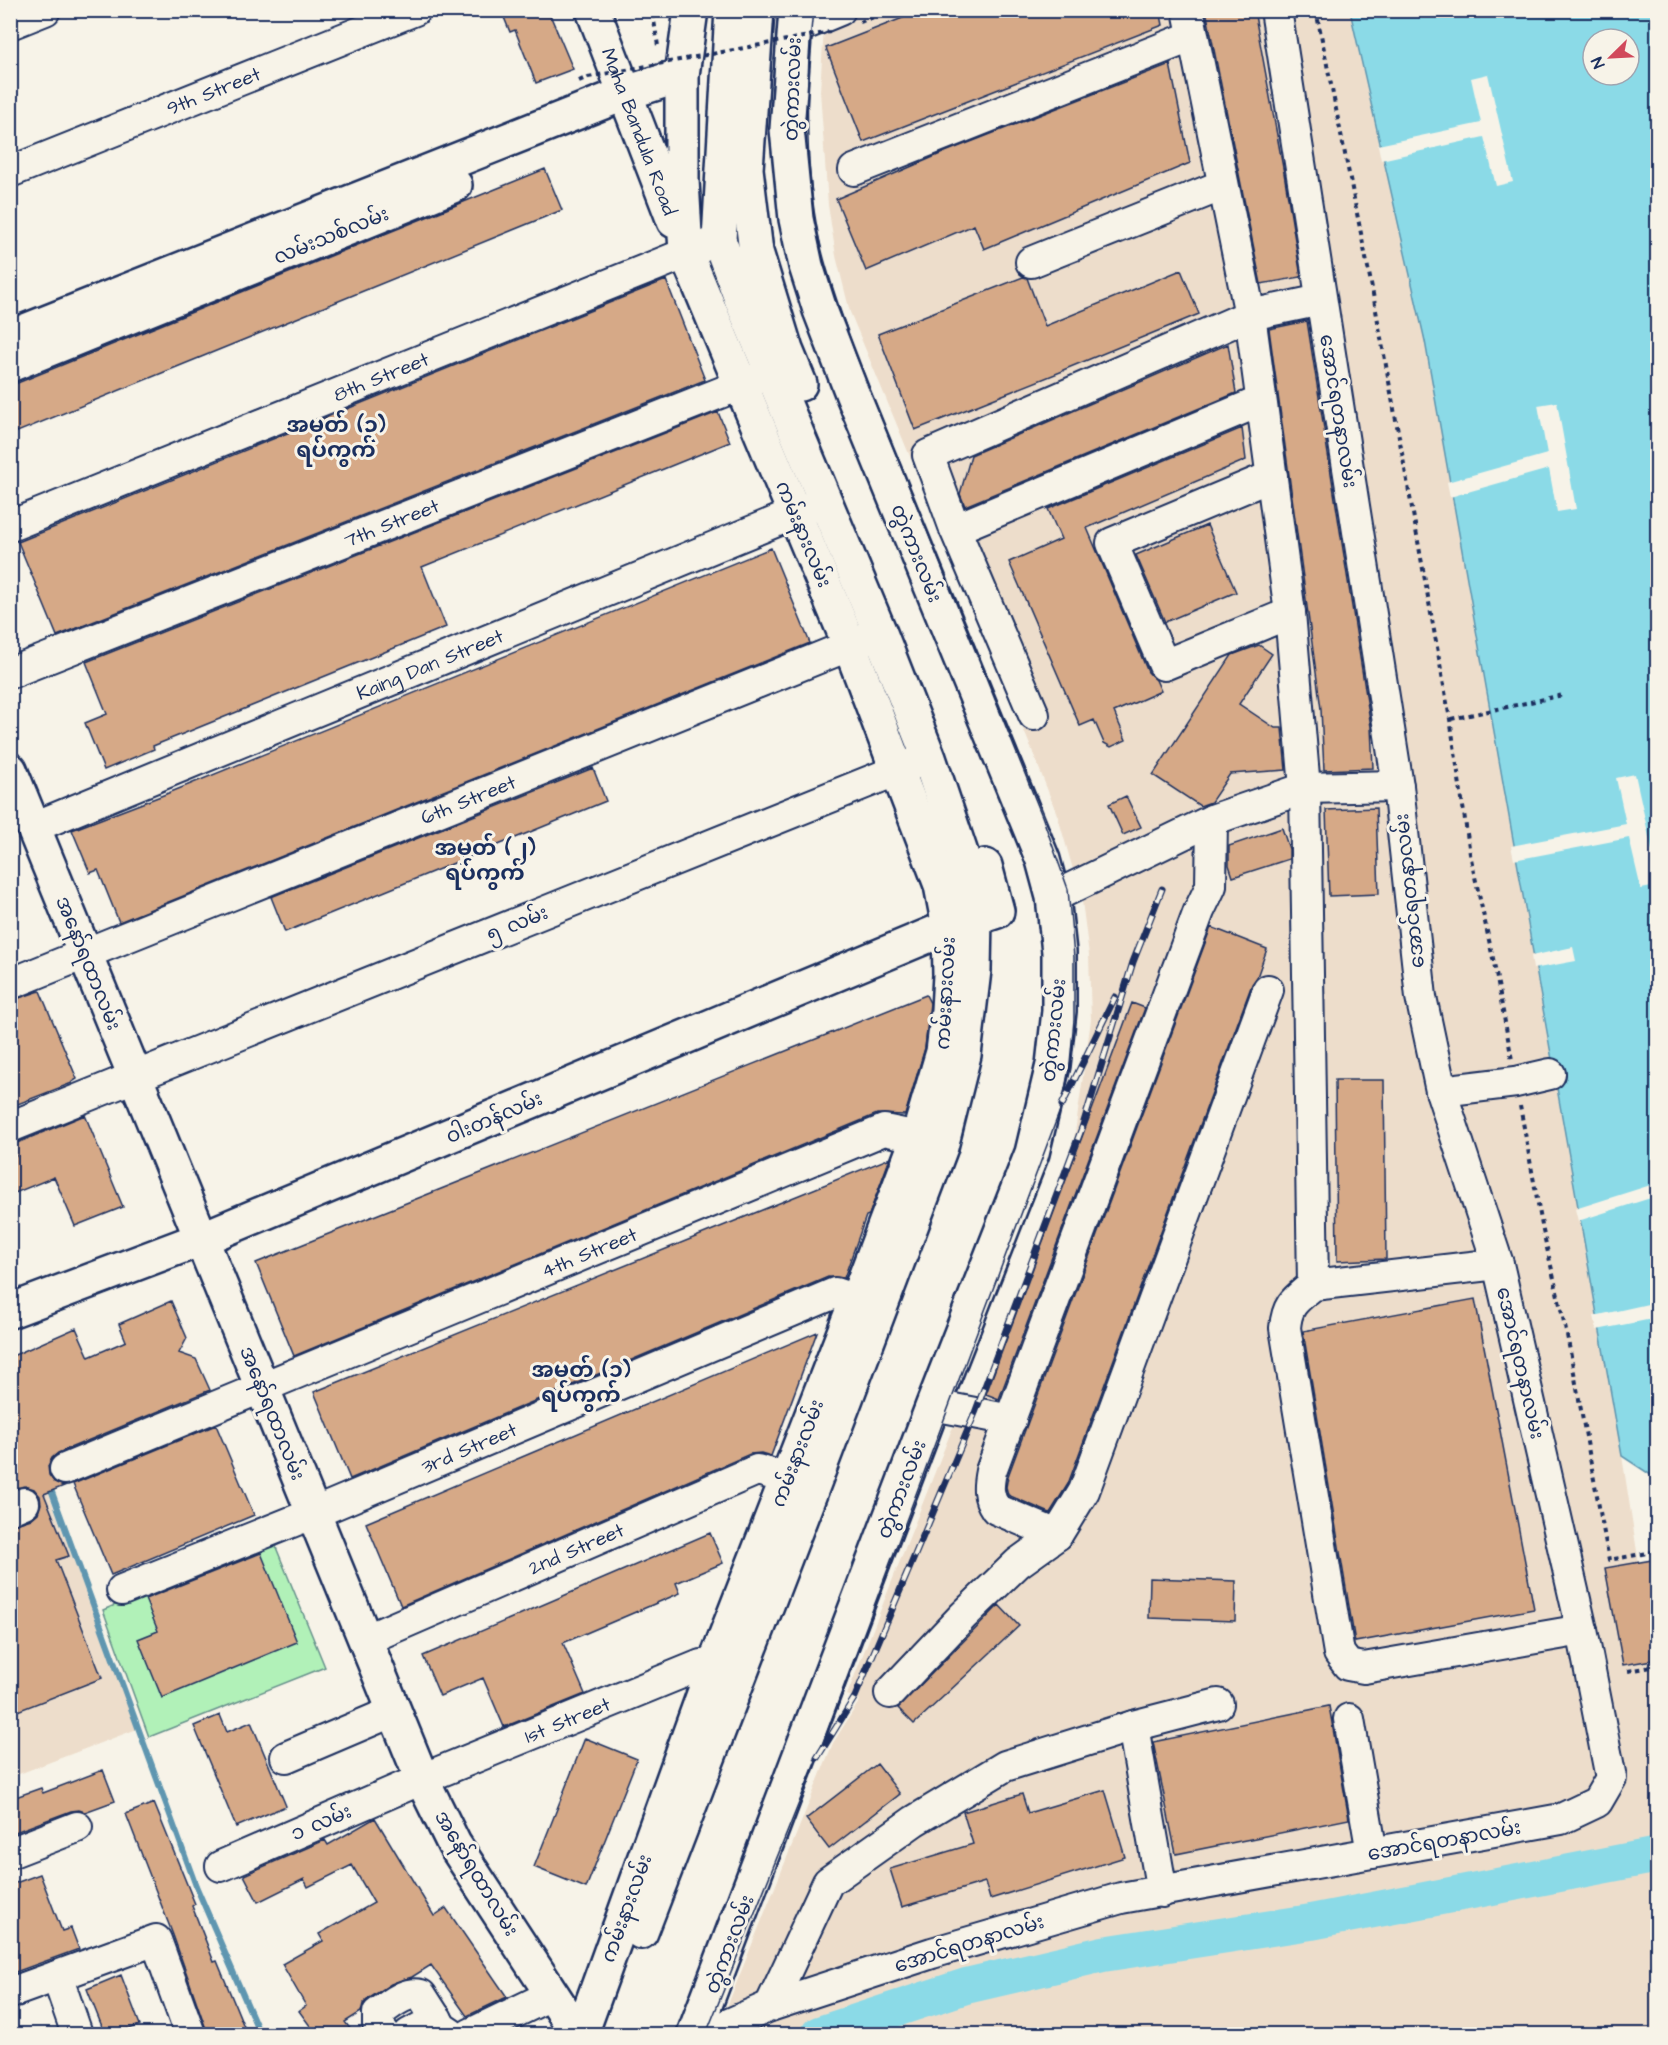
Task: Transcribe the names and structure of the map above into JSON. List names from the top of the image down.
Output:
{
  "streets": {
    "main road": [
      "တွဲကားလမ်း",
      "Maha Bandula Road",
      "လမ်းသစ်လမ်း",
      "ကမ်းနားလမ်း",
      "အနော်ရထာလမ်း",
      "ဝါးတန်လမ်း"
    ],
    "street": [
      "9th Street",
      "8th Street",
      "အောင်ရတနာလမ်း",
      "7th Street",
      "Kaing Dan Street",
      "6th Street",
      "၅ လမ်း",
      "4th Street",
      "3rd Street",
      "2nd Street",
      "1st Street",
      "၁ လမ်း"
    ]
  },
  "crossings": [
    ["Maha Bandula Road", "လမ်းသစ်လမ်း"],
    ["Maha Bandula Road", "8th Street"],
    ["Maha Bandula Road", "ကမ်းနားလမ်း"],
    ["လမ်းသစ်လမ်း", "ကမ်းနားလမ်း"],
    ["8th Street", "ကမ်းနားလမ်း"],
    ["7th Street", "ကမ်းနားလမ်း"],
    ["ကမ်းနားလမ်း", "Kaing Dan Street"],
    ["ကမ်းနားလမ်း", "6th Street"],
    ["ကမ်းနားလမ်း", "၅ လမ်း"],
    ["ကမ်းနားလမ်း", "အနော်ရထာလမ်း"],
    ["ကမ်းနားလမ်း", "ဝါးတန်လမ်း"],
    ["ကမ်းနားလမ်း", "4th Street"],
    ["ကမ်းနားလမ်း", "3rd Street"],
    ["ကမ်းနားလမ်း", "2nd Street"],
    ["ကမ်းနားလမ်း", "1st Street"],
    ["Kaing Dan Street", "အနော်ရထာလမ်း"],
    ["6th Street", "အနော်ရထာလမ်း"],
    ["၅ လမ်း", "အနော်ရထာလမ်း"],
    ["အနော်ရထာလမ်း", "ဝါးတန်လမ်း"],
    ["အနော်ရထာလမ်း", "4th Street"],
    ["အနော်ရထာလမ်း", "3rd Street"],
    ["အနော်ရထာလမ်း", "2nd Street"],
    ["အနော်ရထာလမ်း", "1st Street"],
    ["အနော်ရထာလမ်း", "၁ လမ်း"],
    ["1st Street", "၁ လမ်း"]
  ],
  "districts": ["အမှတ် (၃) ရပ်ကွက်", "အမှတ် (၂) ရပ်ကွက်", "အမှတ် (၁) ရပ်ကွက်"],
  "north": "bottom left"
}
